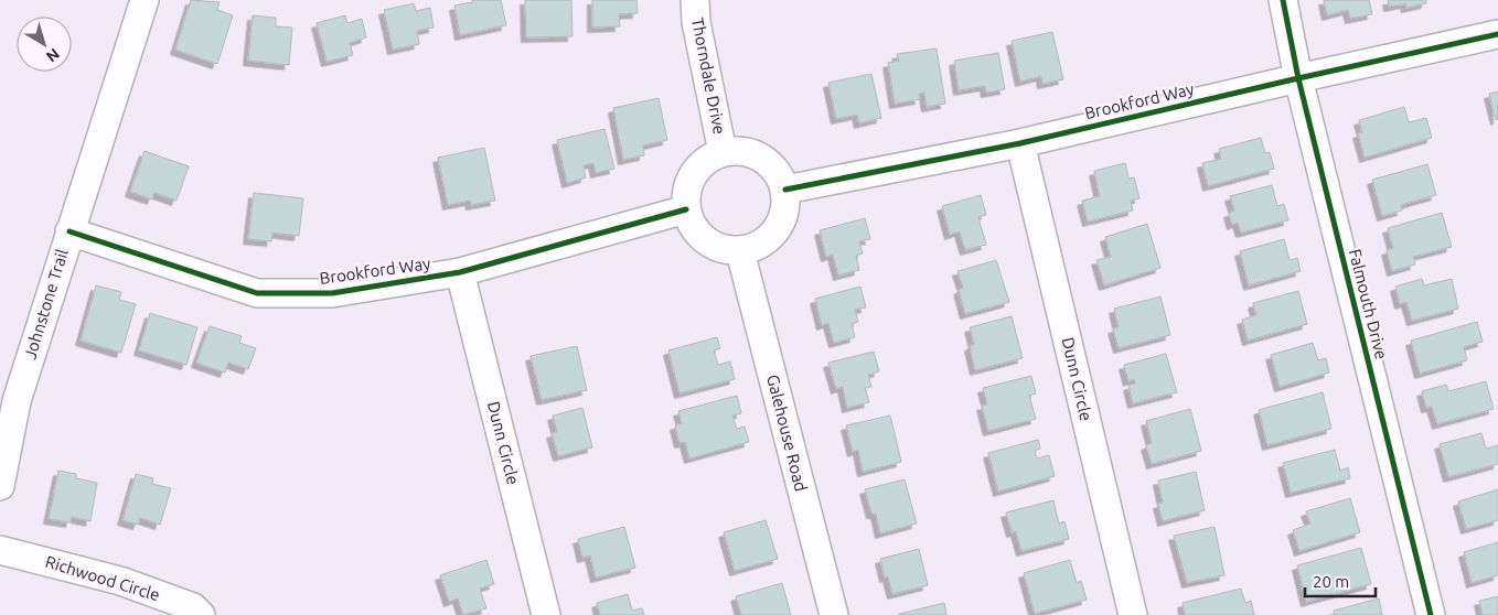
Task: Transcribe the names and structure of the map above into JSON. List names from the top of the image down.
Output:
{
  "streets": {
    "street": [
      "Thorndale Drive",
      "Brookford Way",
      "Johnstone Trail",
      "Falmouth Drive",
      "Dunn Circle",
      "Galehouse Road",
      "Richwood Circle"
    ]
  },
  "crossings": [
    ["Thorndale Drive", "Brookford Way"],
    ["Thorndale Drive", "Galehouse Road"],
    ["Brookford Way", "Johnstone Trail"],
    ["Brookford Way", "Falmouth Drive"],
    ["Brookford Way", "Dunn Circle"],
    ["Brookford Way", "Galehouse Road"]
  ],
  "scale_bar": "20 m",
  "north": "bottom right"
}
